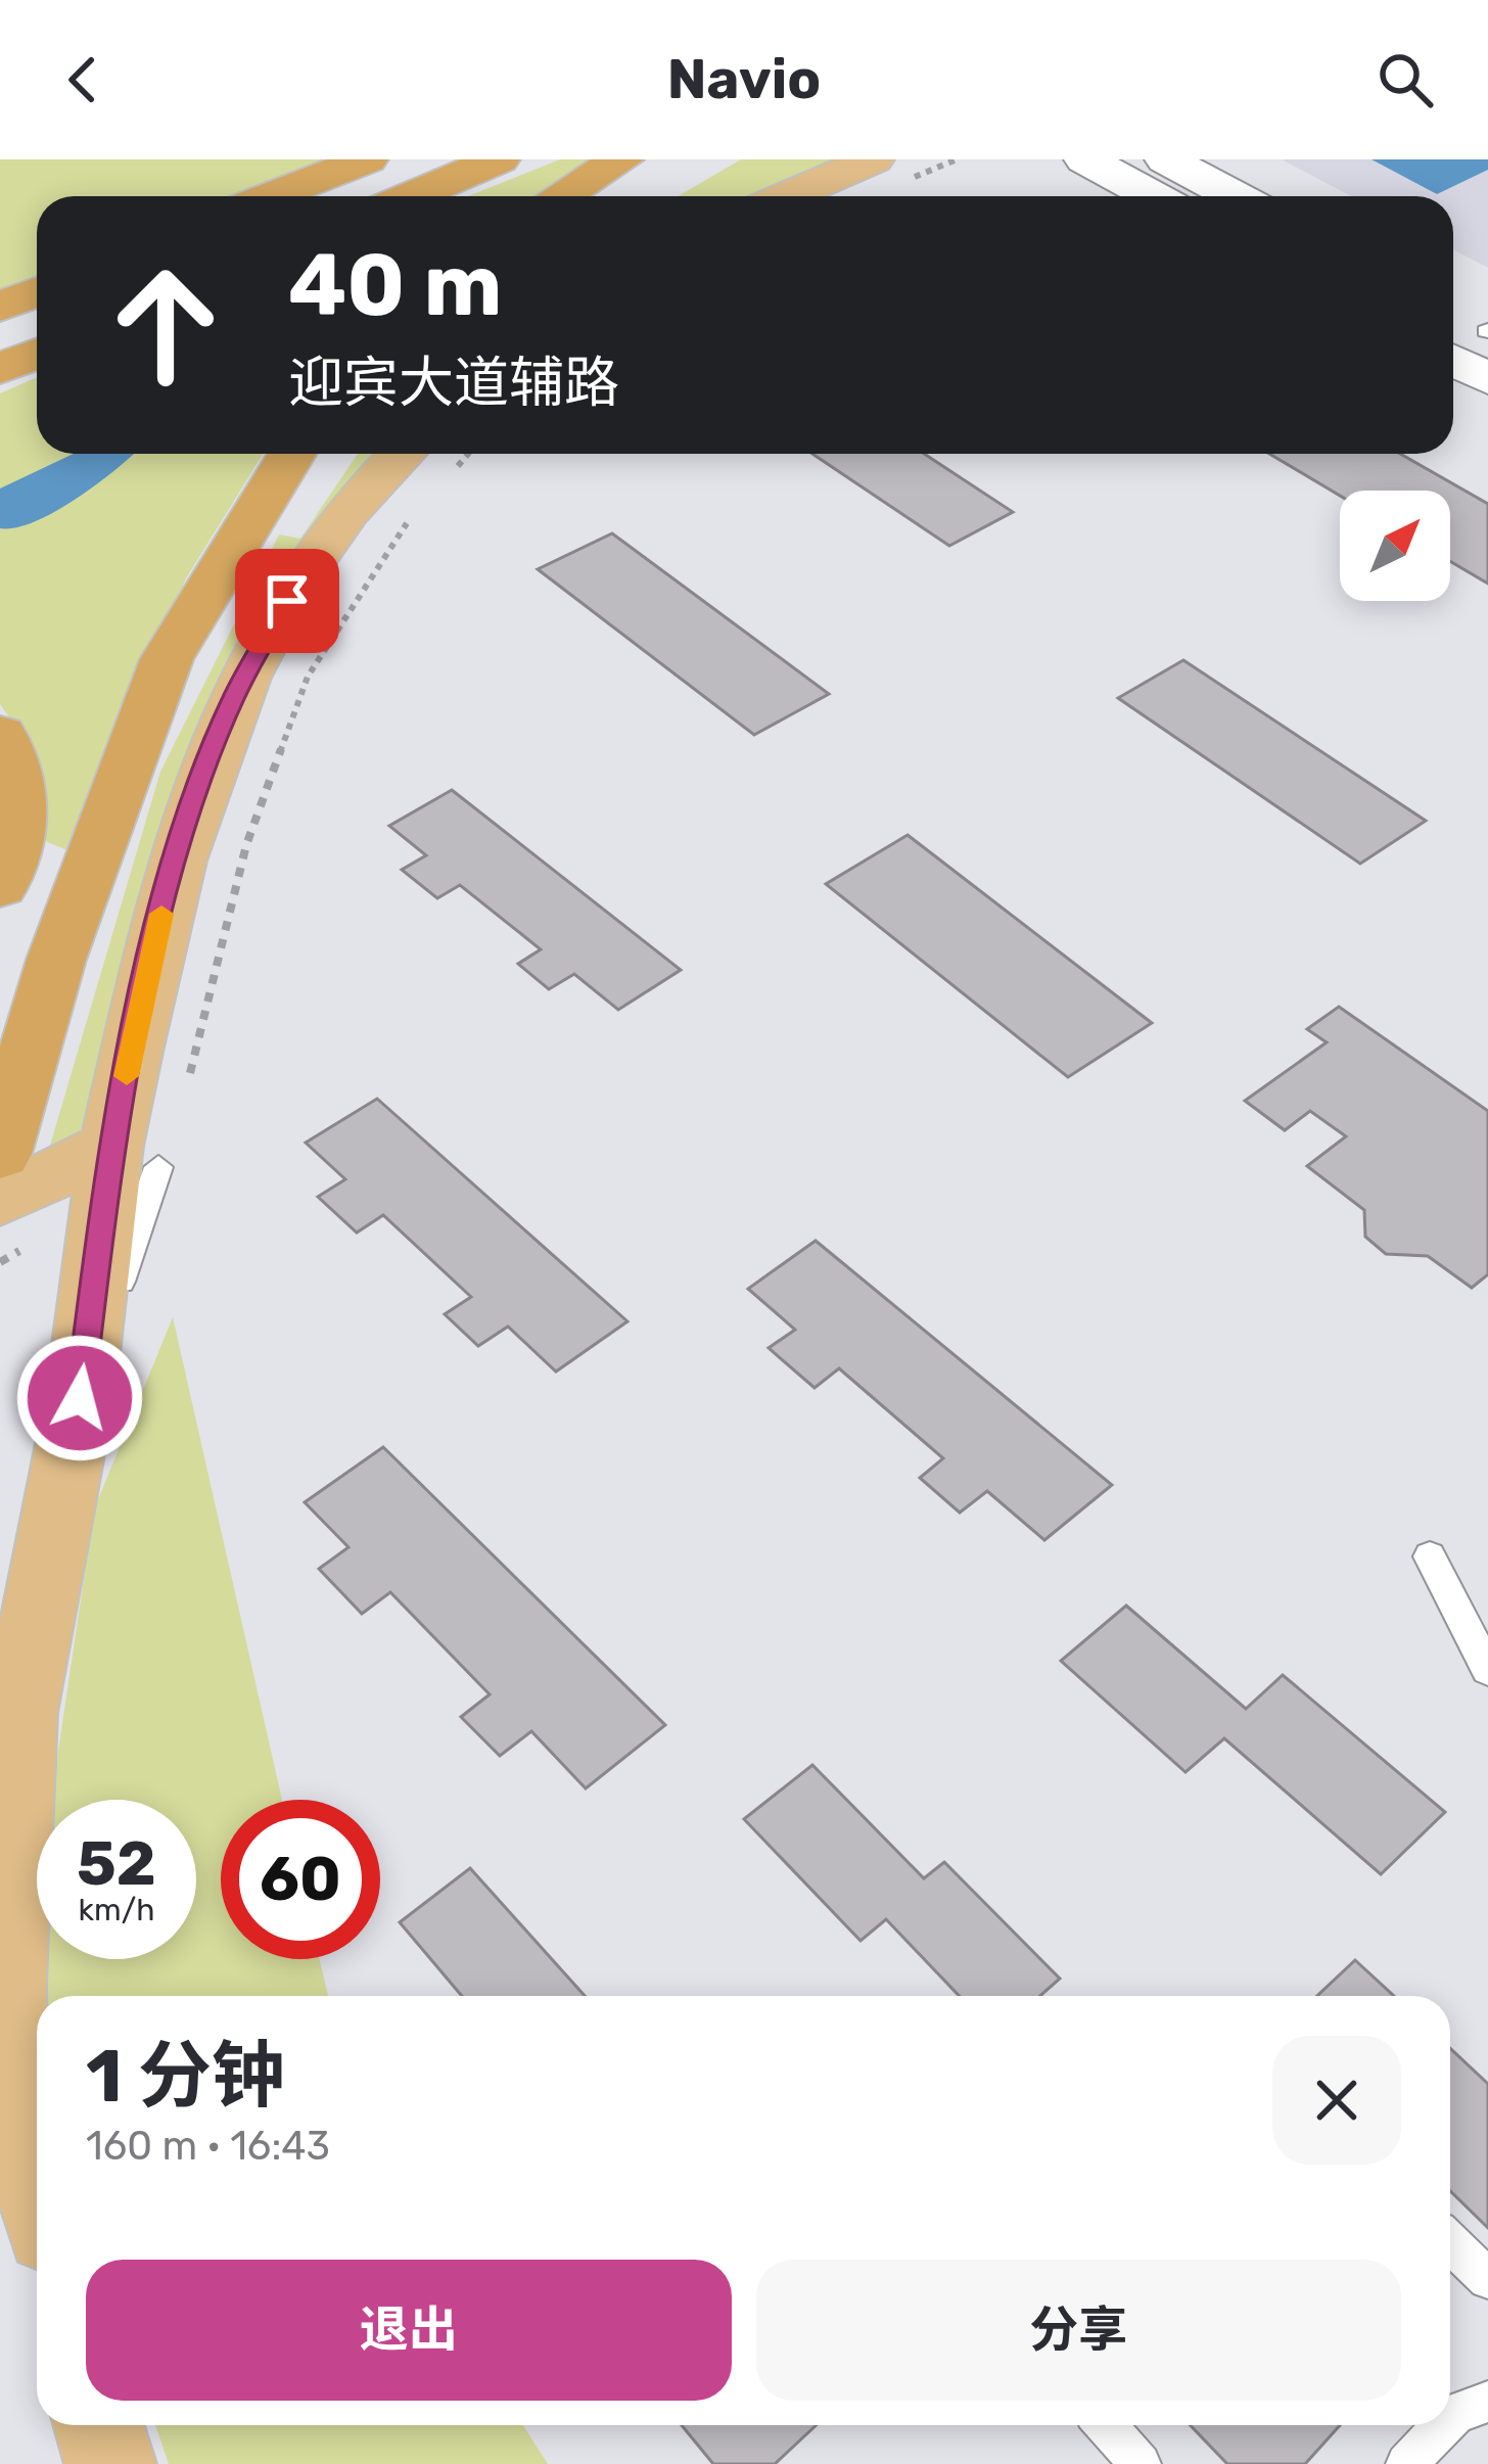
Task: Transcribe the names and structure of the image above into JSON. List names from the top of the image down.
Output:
{
  "north": "top right",
  "page": {
    "header": "Navio",
    "turn": ["40 m", "迎宾大道辅路"],
    "speed": "52 km/h",
    "limit": "60",
    "heading": ["1 分钟", "160 m · 16:43"],
    "buttons": ["退出", "分享"]
  }
}
